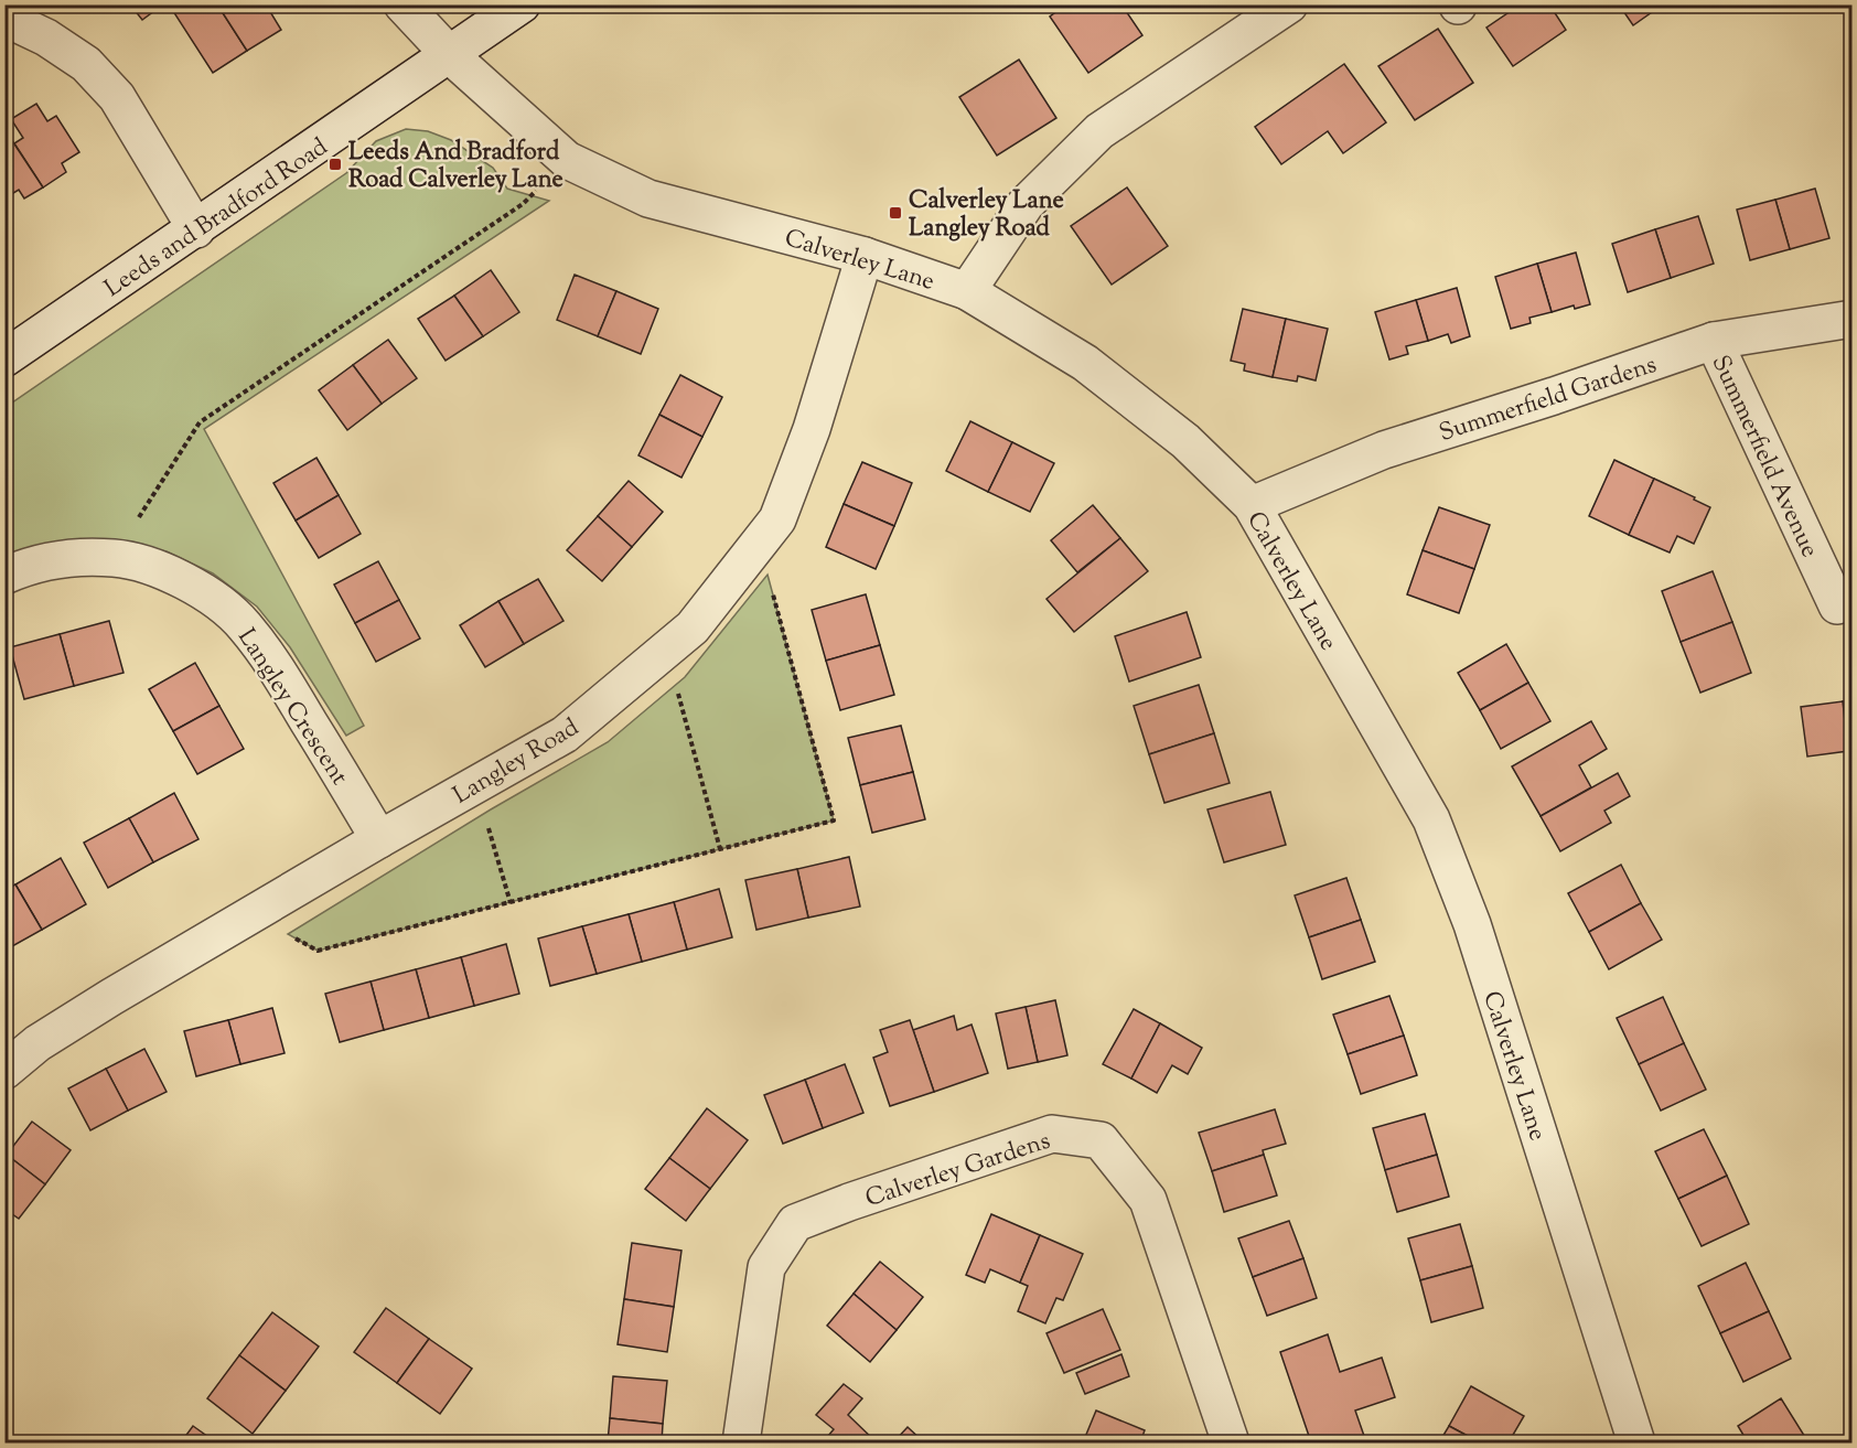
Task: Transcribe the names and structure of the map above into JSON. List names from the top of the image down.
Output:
{
  "streets": {
    "street": [
      "Leeds and Bradford Road",
      "Calverley Lane",
      "Summerfield Gardens",
      "Summerfield Avenue",
      "Langley Crescent",
      "Langley Road",
      "Calverley Gardens"
    ]
  },
  "crossings": [
    ["Leeds and Bradford Road", "Calverley Lane"],
    ["Calverley Lane", "Summerfield Gardens"],
    ["Calverley Lane", "Langley Road"],
    ["Summerfield Gardens", "Summerfield Avenue"],
    ["Langley Crescent", "Langley Road"]
  ],
  "places": {
    "transit": ["Leeds And Bradford Road Calverley Lane", "Calverley Lane Langley Road"]
  }
}
